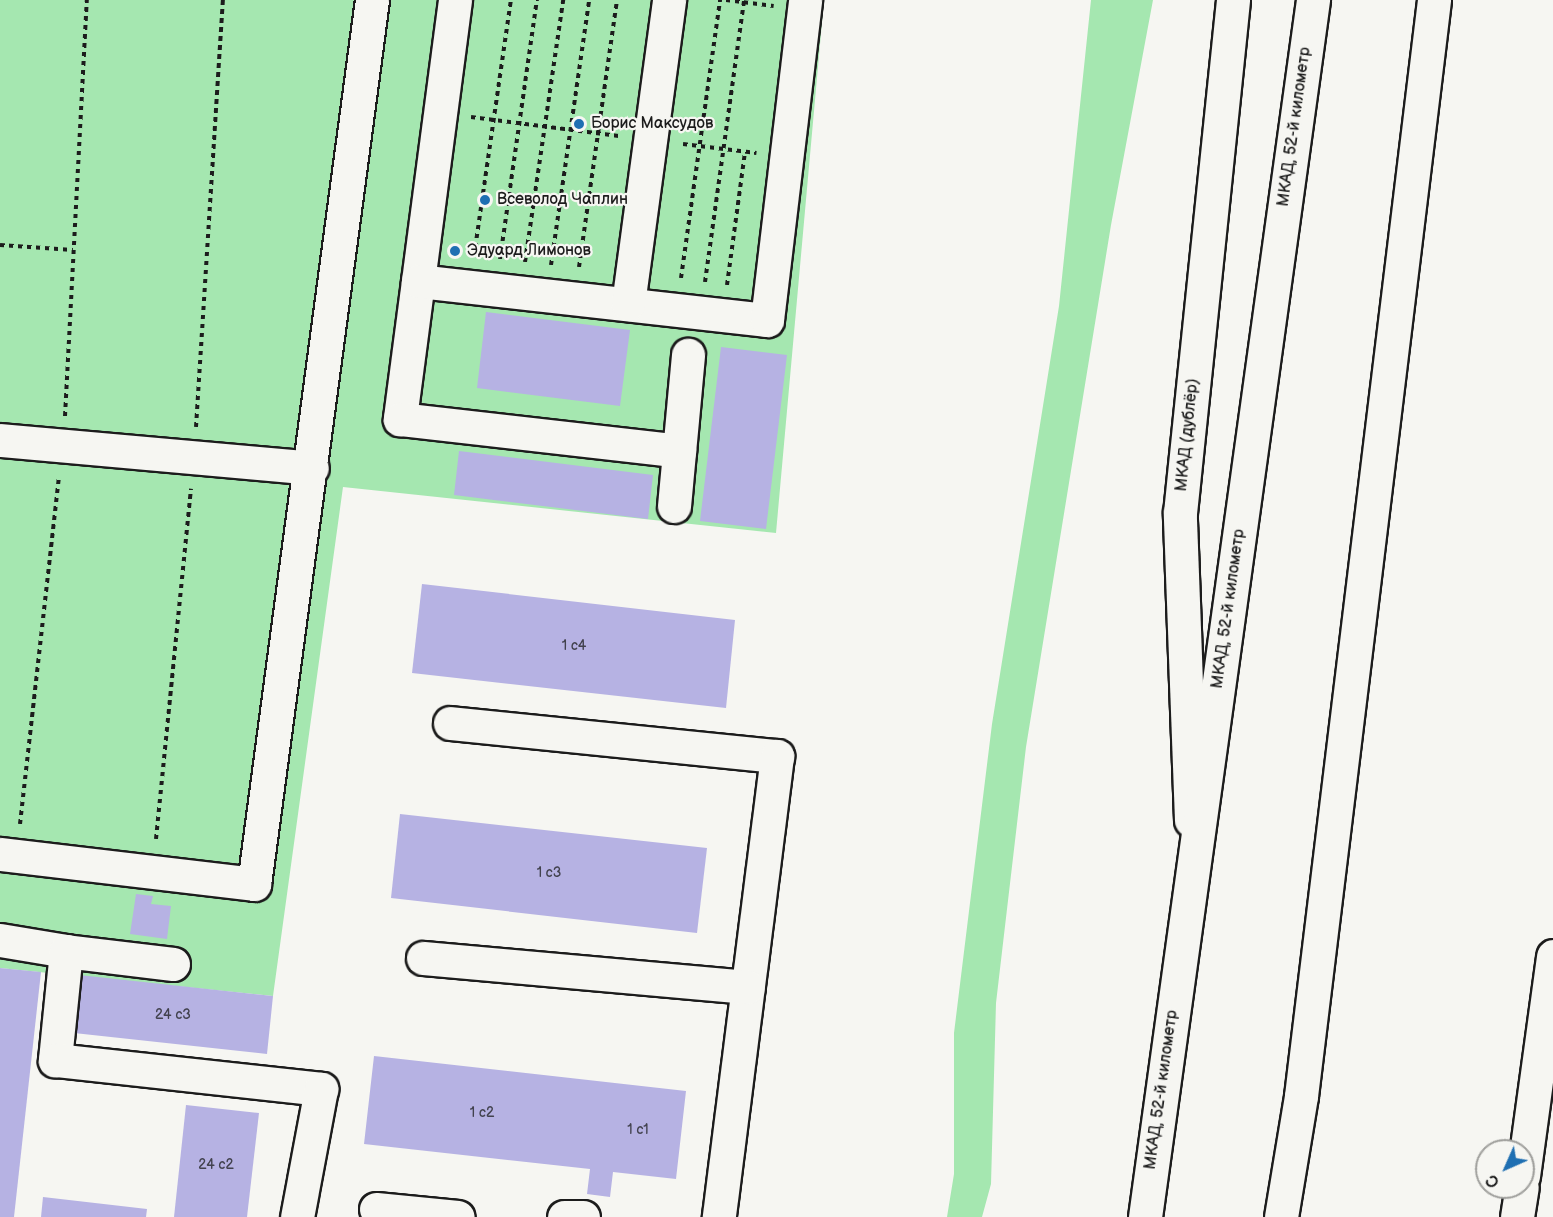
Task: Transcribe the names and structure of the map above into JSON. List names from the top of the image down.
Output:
{
  "streets": {
    "main road": ["МКАД, 52-й километр", "МКАД (дублёр)"]
  },
  "crossings": [
    ["МКАД, 52-й километр", "МКАД (дублёр)"]
  ],
  "places": ["Борис Максудов", "Всеволод Чаплин", "Эдуард Лимонов"],
  "house_numbers": [
    "1 с4",
    "1 с3",
    "24 с3",
    "1 с2",
    "1 с1",
    "24 с2"
  ],
  "north": "bottom left"
}
